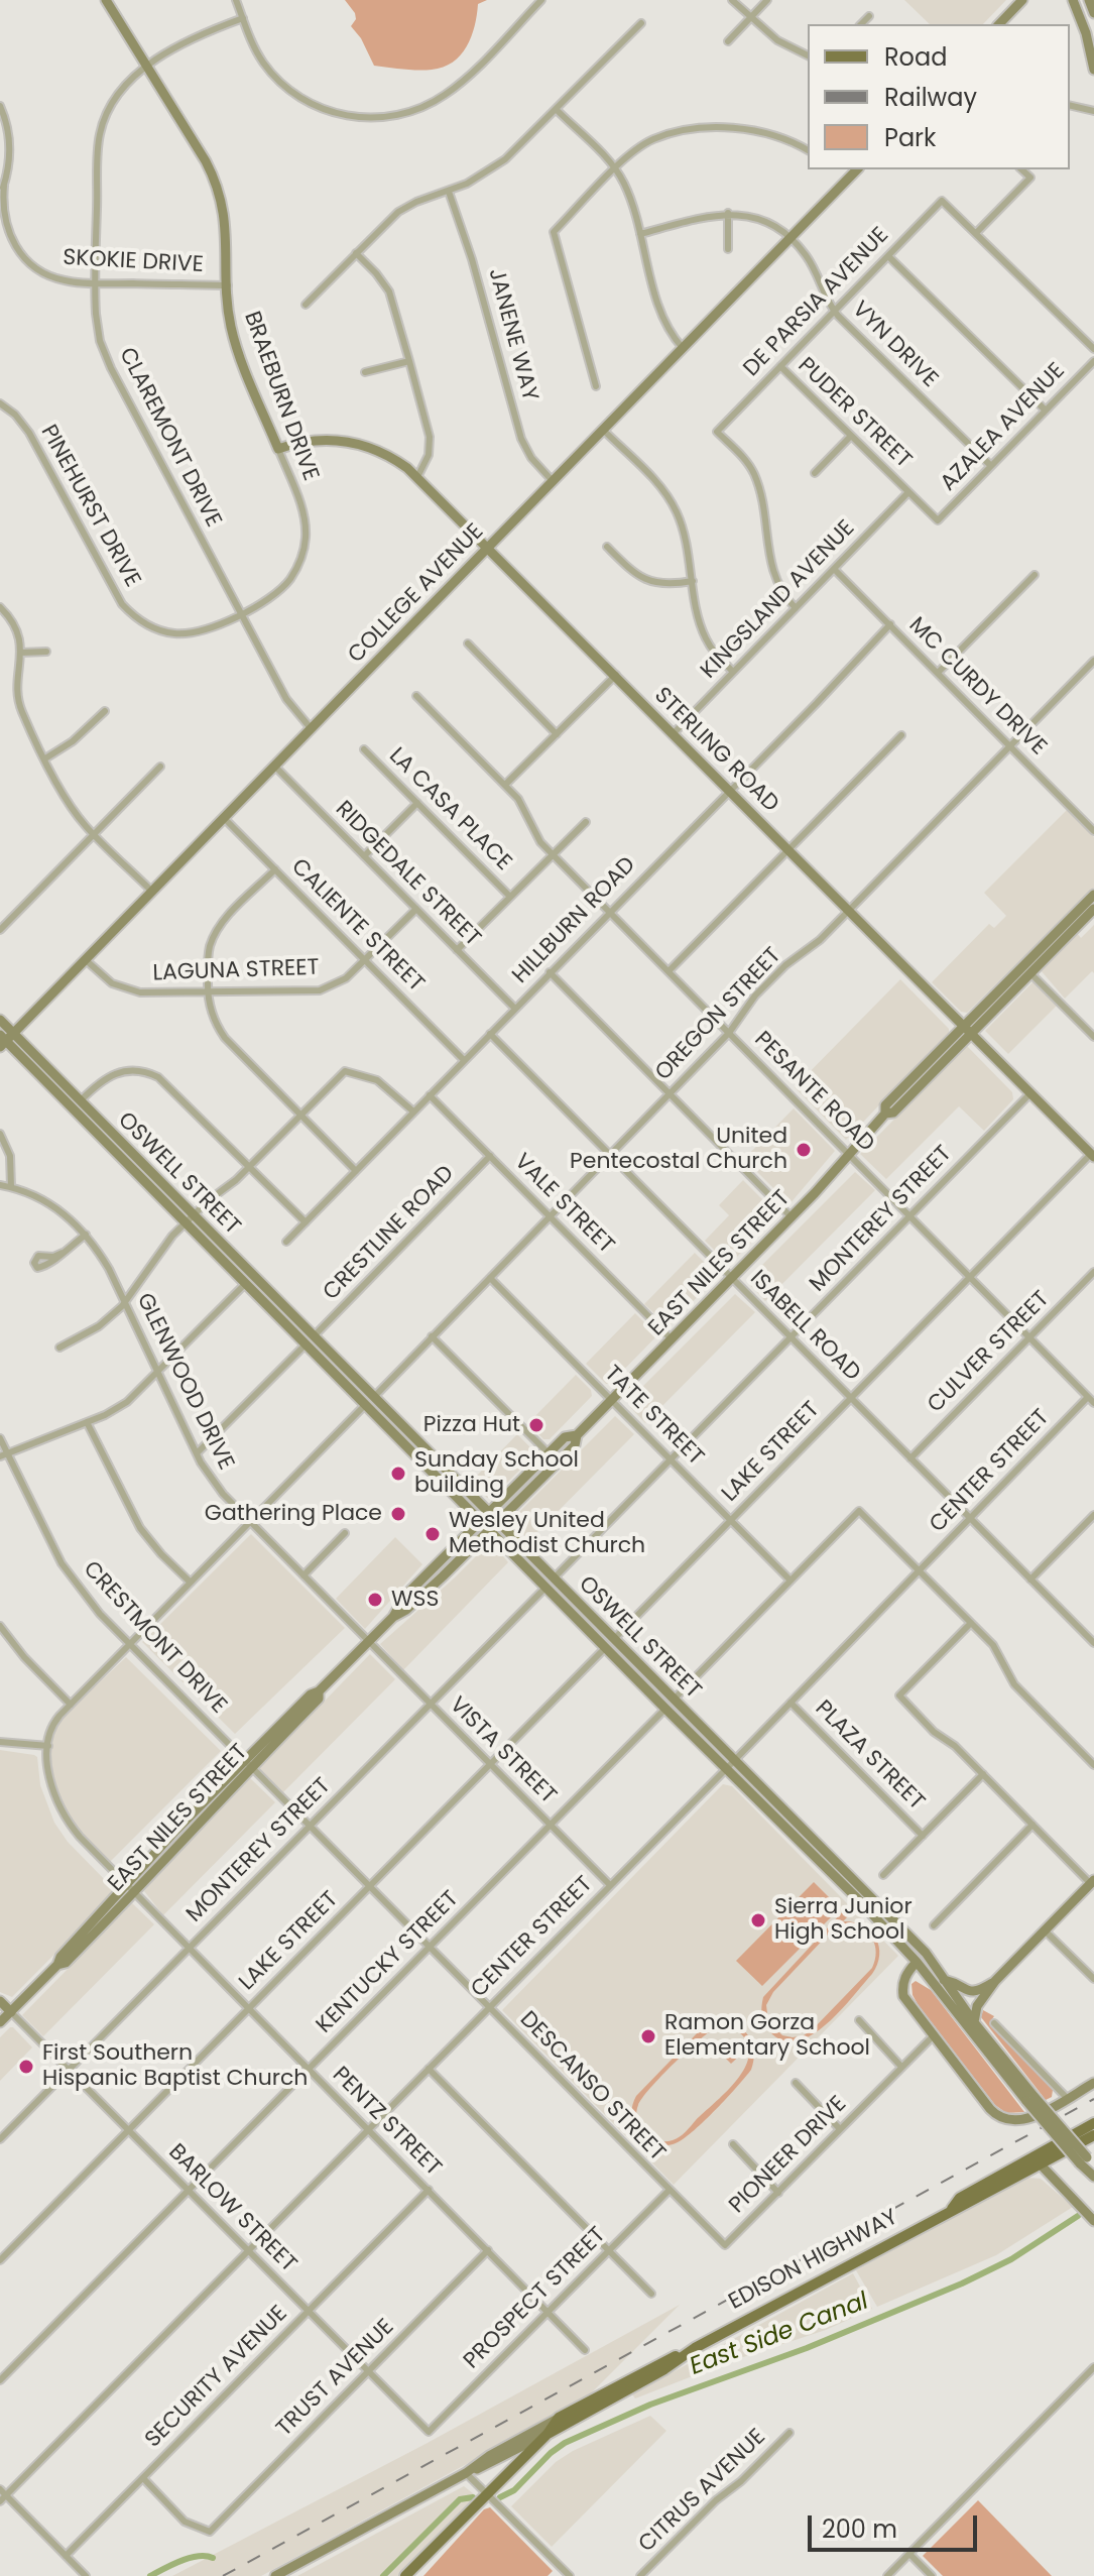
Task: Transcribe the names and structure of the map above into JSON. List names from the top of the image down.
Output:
{
  "streets": {
    "main road": [
      "BRAEBURN DRIVE",
      "COLLEGE AVENUE",
      "STERLING ROAD",
      "OSWELL STREET",
      "EAST NILES STREET",
      "EDISON HIGHWAY"
    ],
    "street": [
      "SKOKIE DRIVE",
      "DE PARSIA AVENUE",
      "JANENE WAY",
      "VYN DRIVE",
      "PUDER STREET",
      "AZALEA AVENUE",
      "CLAREMONT DRIVE",
      "PINEHURST DRIVE",
      "KINGSLAND AVENUE",
      "MC CURDY DRIVE",
      "LA CASA PLACE",
      "RIDGEDALE STREET",
      "HILLBURN ROAD",
      "CALIENTE STREET",
      "LAGUNA STREET",
      "OREGON STREET",
      "PESANTE ROAD",
      "VALE STREET",
      "MONTEREY STREET",
      "CRESTLINE ROAD",
      "ISABELL ROAD",
      "CULVER STREET",
      "GLENWOOD DRIVE",
      "TATE STREET",
      "LAKE STREET",
      "CENTER STREET",
      "CRESTMONT DRIVE",
      "VISTA STREET",
      "PLAZA STREET",
      "KENTUCKY STREET",
      "DESCANSO STREET",
      "PENTZ STREET",
      "PIONEER DRIVE",
      "BARLOW STREET",
      "PROSPECT STREET",
      "SECURITY AVENUE",
      "TRUST AVENUE",
      "CITRUS AVENUE"
    ]
  },
  "crossings": [
    ["SKOKIE DRIVE", "BRAEBURN DRIVE"],
    ["SKOKIE DRIVE", "CLAREMONT DRIVE"],
    ["DE PARSIA AVENUE", "VYN DRIVE"],
    ["DE PARSIA AVENUE", "PUDER STREET"],
    ["DE PARSIA AVENUE", "KINGSLAND AVENUE"],
    ["JANENE WAY", "COLLEGE AVENUE"],
    ["VYN DRIVE", "AZALEA AVENUE"],
    ["VYN DRIVE", "COLLEGE AVENUE"],
    ["BRAEBURN DRIVE", "CLAREMONT DRIVE"],
    ["BRAEBURN DRIVE", "PINEHURST DRIVE"],
    ["BRAEBURN DRIVE", "STERLING ROAD"],
    ["PUDER STREET", "AZALEA AVENUE"],
    ["PUDER STREET", "KINGSLAND AVENUE"],
    ["CLAREMONT DRIVE", "PINEHURST DRIVE"],
    ["CLAREMONT DRIVE", "COLLEGE AVENUE"],
    ["COLLEGE AVENUE", "STERLING ROAD"],
    ["COLLEGE AVENUE", "RIDGEDALE STREET"],
    ["COLLEGE AVENUE", "CALIENTE STREET"],
    ["COLLEGE AVENUE", "LAGUNA STREET"],
    ["COLLEGE AVENUE", "OSWELL STREET"],
    ["KINGSLAND AVENUE", "MC CURDY DRIVE"],
    ["KINGSLAND AVENUE", "STERLING ROAD"],
    ["MC CURDY DRIVE", "HILLBURN ROAD"],
    ["MC CURDY DRIVE", "OREGON STREET"],
    ["STERLING ROAD", "HILLBURN ROAD"],
    ["STERLING ROAD", "OREGON STREET"],
    ["STERLING ROAD", "MONTEREY STREET"],
    ["STERLING ROAD", "EAST NILES STREET"],
    ["STERLING ROAD", "LAKE STREET"],
    ["RIDGEDALE STREET", "HILLBURN ROAD"],
    ["RIDGEDALE STREET", "LAGUNA STREET"],
    ["HILLBURN ROAD", "CALIENTE STREET"],
    ["HILLBURN ROAD", "PESANTE ROAD"],
    ["HILLBURN ROAD", "VALE STREET"],
    ["HILLBURN ROAD", "ISABELL ROAD"],
    ["CALIENTE STREET", "LAGUNA STREET"],
    ["OREGON STREET", "PESANTE ROAD"],
    ["OREGON STREET", "OSWELL STREET"],
    ["OREGON STREET", "VALE STREET"],
    ["OREGON STREET", "ISABELL ROAD"],
    ["OREGON STREET", "TATE STREET"],
    ["PESANTE ROAD", "MONTEREY STREET"],
    ["PESANTE ROAD", "EAST NILES STREET"],
    ["PESANTE ROAD", "CULVER STREET"],
    ["PESANTE ROAD", "LAKE STREET"],
    ["PESANTE ROAD", "CENTER STREET"],
    ["OSWELL STREET", "MONTEREY STREET"],
    ["OSWELL STREET", "CRESTLINE ROAD"],
    ["OSWELL STREET", "EAST NILES STREET"],
    ["OSWELL STREET", "LAKE STREET"],
    ["OSWELL STREET", "CENTER STREET"],
    ["OSWELL STREET", "KENTUCKY STREET"],
    ["VALE STREET", "CRESTLINE ROAD"],
    ["VALE STREET", "EAST NILES STREET"],
    ["MONTEREY STREET", "ISABELL ROAD"],
    ["MONTEREY STREET", "TATE STREET"],
    ["MONTEREY STREET", "VISTA STREET"],
    ["MONTEREY STREET", "DESCANSO STREET"],
    ["MONTEREY STREET", "PENTZ STREET"],
    ["MONTEREY STREET", "BARLOW STREET"],
    ["CRESTLINE ROAD", "GLENWOOD DRIVE"],
    ["EAST NILES STREET", "ISABELL ROAD"],
    ["EAST NILES STREET", "GLENWOOD DRIVE"],
    ["EAST NILES STREET", "TATE STREET"],
    ["EAST NILES STREET", "CRESTMONT DRIVE"],
    ["EAST NILES STREET", "VISTA STREET"],
    ["EAST NILES STREET", "DESCANSO STREET"],
    ["EAST NILES STREET", "PENTZ STREET"],
    ["EAST NILES STREET", "BARLOW STREET"],
    ["ISABELL ROAD", "CULVER STREET"],
    ["ISABELL ROAD", "LAKE STREET"],
    ["ISABELL ROAD", "CENTER STREET"],
    ["GLENWOOD DRIVE", "VISTA STREET"],
    ["TATE STREET", "LAKE STREET"],
    ["LAKE STREET", "VISTA STREET"],
    ["LAKE STREET", "DESCANSO STREET"],
    ["LAKE STREET", "PENTZ STREET"],
    ["LAKE STREET", "BARLOW STREET"],
    ["CENTER STREET", "VISTA STREET"],
    ["CENTER STREET", "PLAZA STREET"],
    ["CENTER STREET", "DESCANSO STREET"],
    ["CENTER STREET", "PENTZ STREET"],
    ["CENTER STREET", "BARLOW STREET"],
    ["CRESTMONT DRIVE", "DESCANSO STREET"],
    ["VISTA STREET", "KENTUCKY STREET"],
    ["KENTUCKY STREET", "DESCANSO STREET"],
    ["KENTUCKY STREET", "PENTZ STREET"],
    ["KENTUCKY STREET", "BARLOW STREET"],
    ["DESCANSO STREET", "PIONEER DRIVE"],
    ["DESCANSO STREET", "PROSPECT STREET"],
    ["PENTZ STREET", "PROSPECT STREET"],
    ["PENTZ STREET", "SECURITY AVENUE"],
    ["PENTZ STREET", "TRUST AVENUE"],
    ["PIONEER DRIVE", "PROSPECT STREET"],
    ["BARLOW STREET", "PROSPECT STREET"],
    ["BARLOW STREET", "SECURITY AVENUE"],
    ["BARLOW STREET", "TRUST AVENUE"],
    ["SECURITY AVENUE", "TRUST AVENUE"]
  ],
  "water": ["East Side Canal"],
  "places": [
    "United Pentecostal Church",
    "Pizza Hut",
    "Sunday School building",
    "Gathering Place",
    "Wesley United Methodist Church",
    "WSS",
    "Sierra Junior High School",
    "Ramon Gorza Elementary School",
    "First Southern Hispanic Baptist Church"
  ],
  "legend": ["Road", "Railway", "Park"],
  "scale_bar": "200 m"
}
